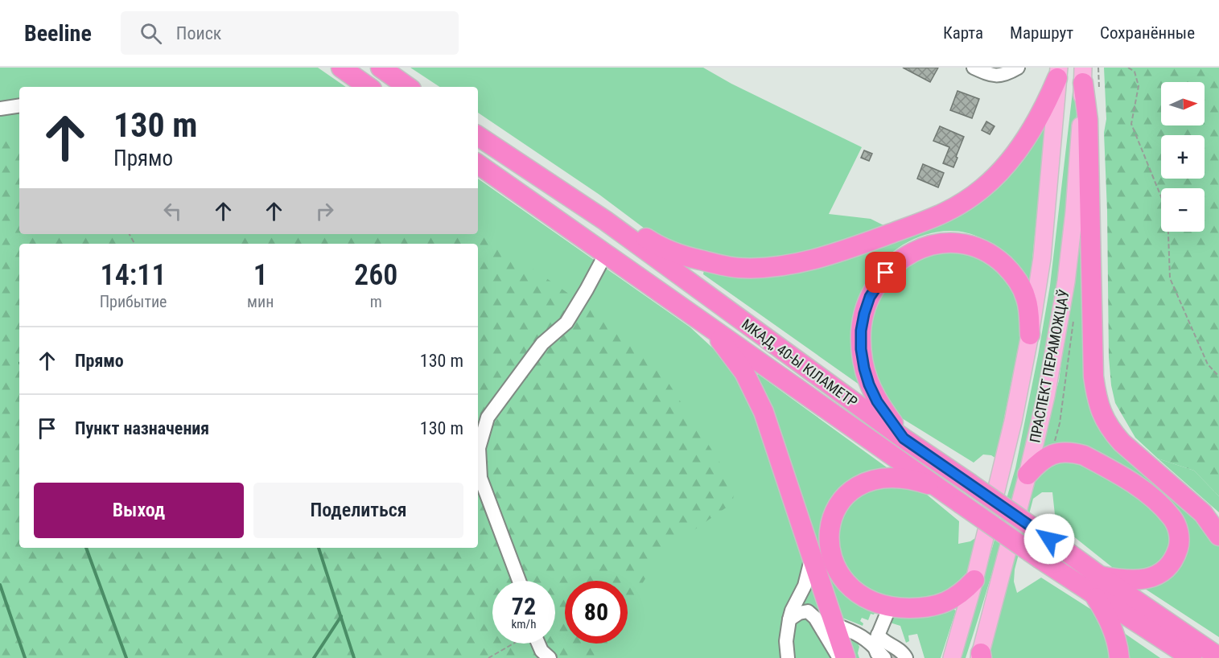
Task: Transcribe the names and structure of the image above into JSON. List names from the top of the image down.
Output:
{
  "streets": {
    "highway": ["МКАД, 40-Ы КІЛАМЕТР"],
    "main road": ["ПРАСПЕКТ ПЕРАМОЖЦАЎ"]
  },
  "north": "right",
  "page": {
    "header": "Beeline",
    "search": "Поиск",
    "nav": ["Карта", "Маршрут", "Сохранённые"],
    "map_buttons": ["+", "−"],
    "turn": ["130 m", "Прямо"],
    "eta": [
      "14:11",
      "Прибытие",
      "1",
      "мин",
      "260",
      "m"
    ],
    "list": [
      {
        "name": "Прямо",
        "value": "130 m"
      },
      {
        "name": "Пункт назначения",
        "value": "130 m"
      }
    ],
    "buttons": ["Выход", "Поделиться"],
    "speed": "72 km/h",
    "limit": "80"
  }
}
